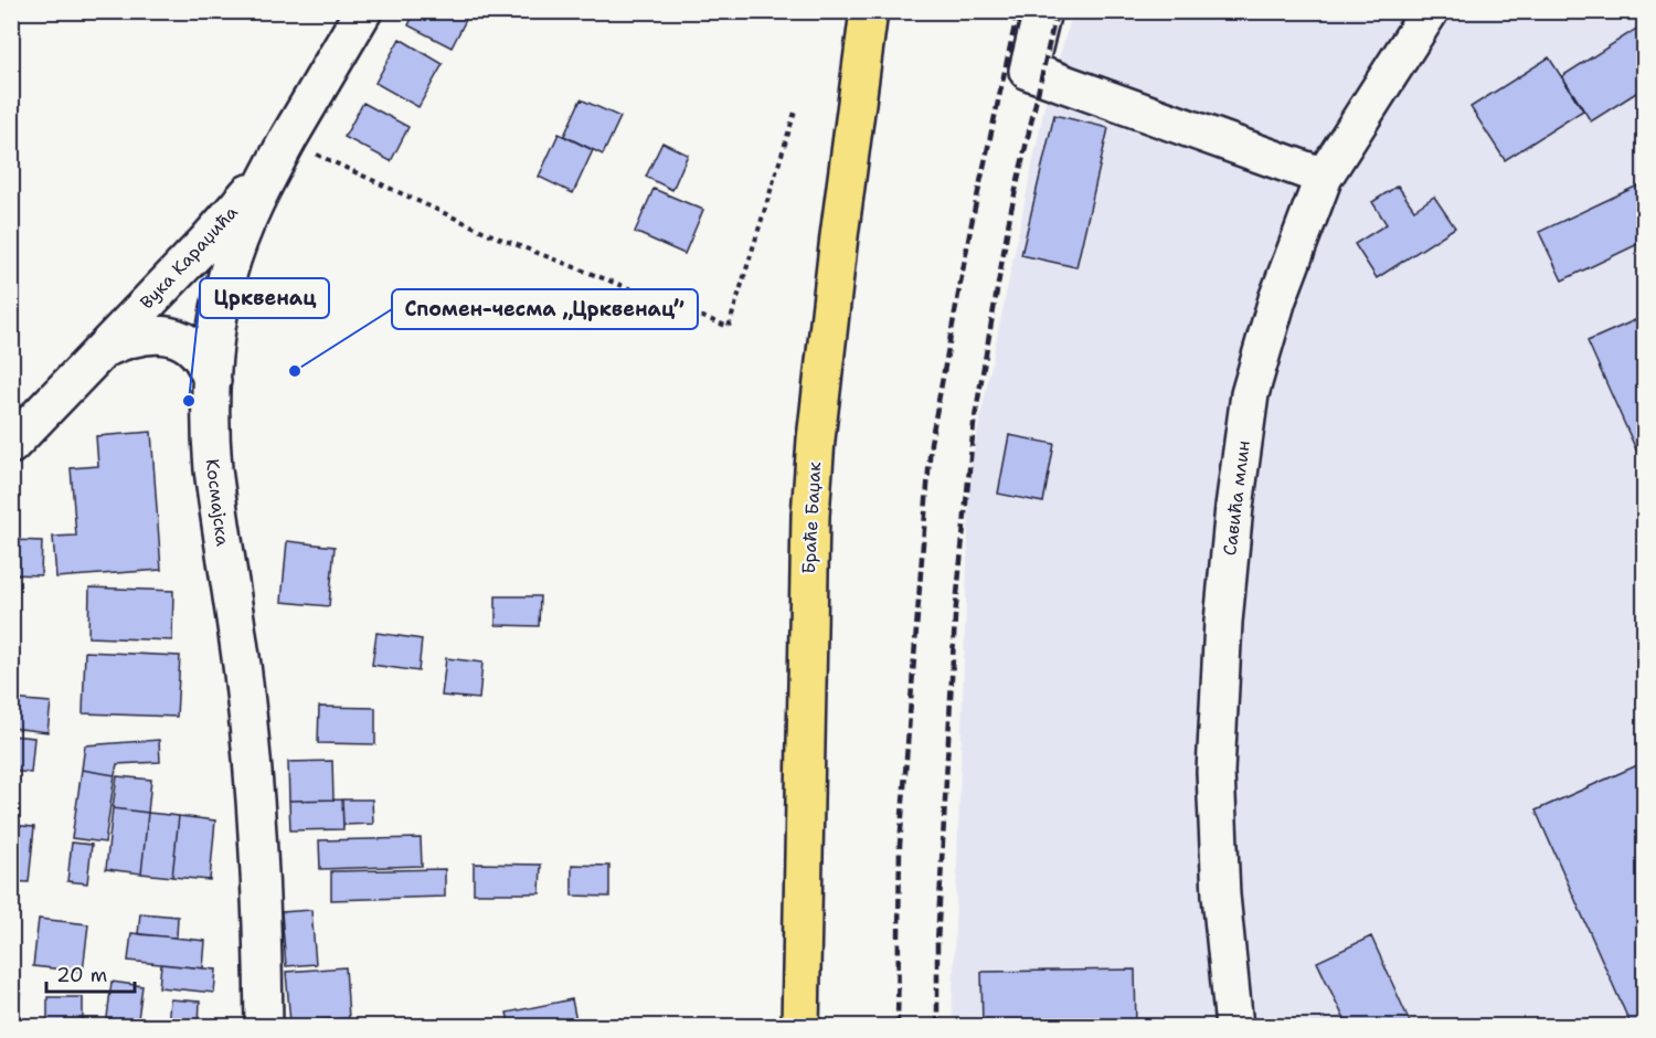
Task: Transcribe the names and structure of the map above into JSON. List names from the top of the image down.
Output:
{
  "streets": {
    "main road": ["Браће Баџак"],
    "street": ["Вука Караџића", "Савића млин", "Космајска"]
  },
  "crossings": [
    ["Вука Караџића", "Космајска"]
  ],
  "places": ["Спомен-чесма „Црквенац”", "Црквенац"],
  "scale_bar": "20 m"
}
